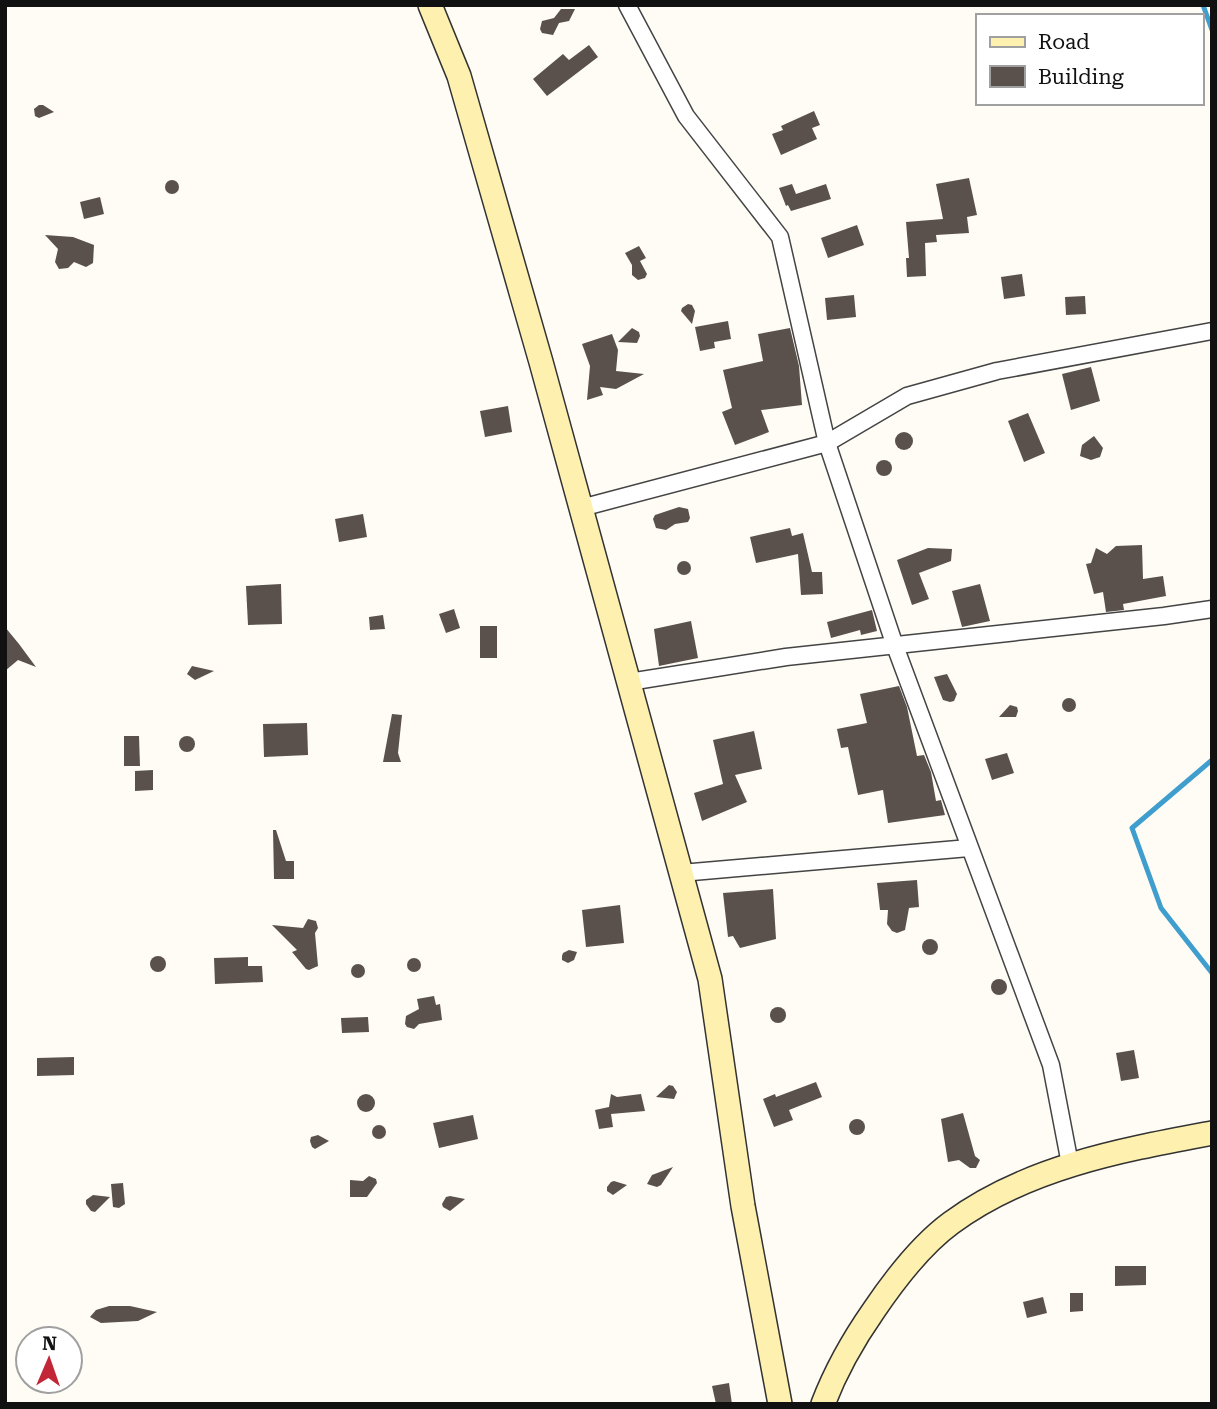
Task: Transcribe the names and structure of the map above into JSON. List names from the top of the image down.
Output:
{
  "legend": ["Road", "Building"],
  "north": "top"
}
